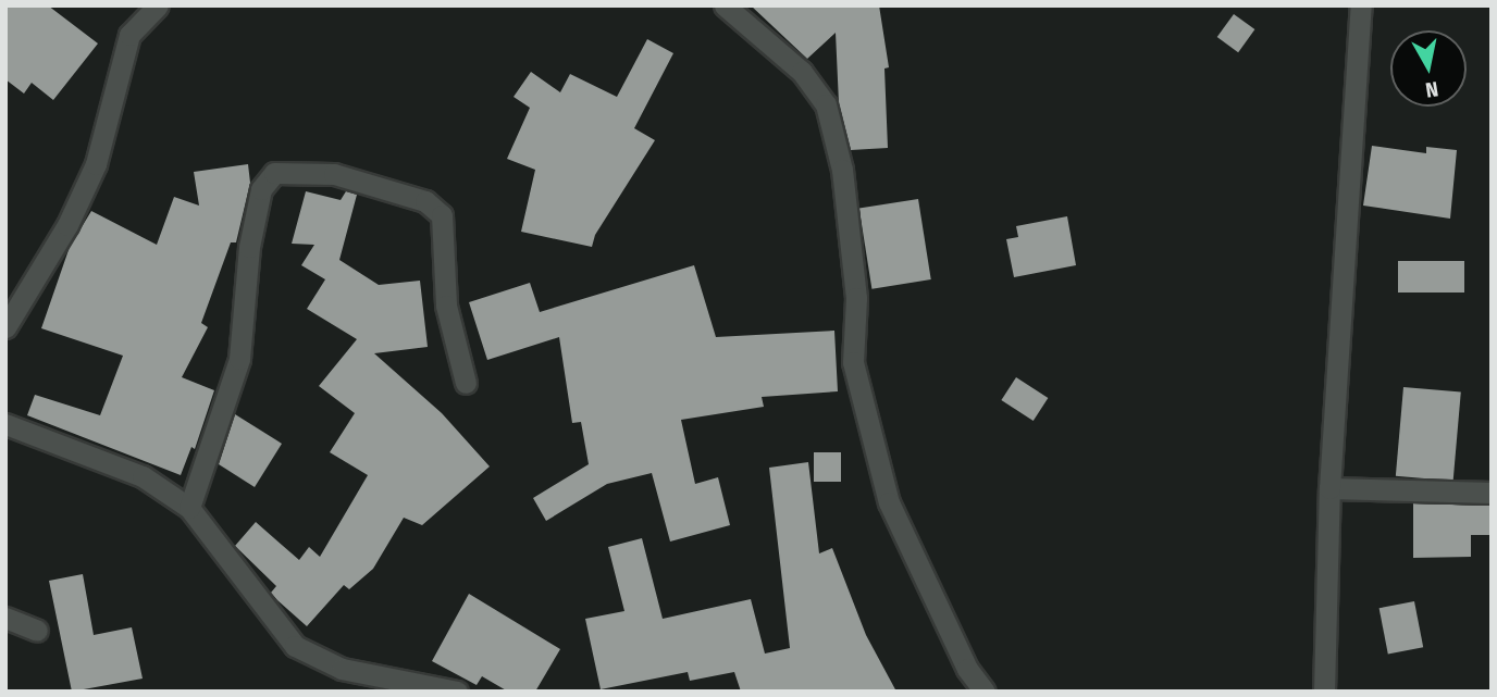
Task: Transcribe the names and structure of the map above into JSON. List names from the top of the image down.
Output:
{
  "north": "bottom"
}
